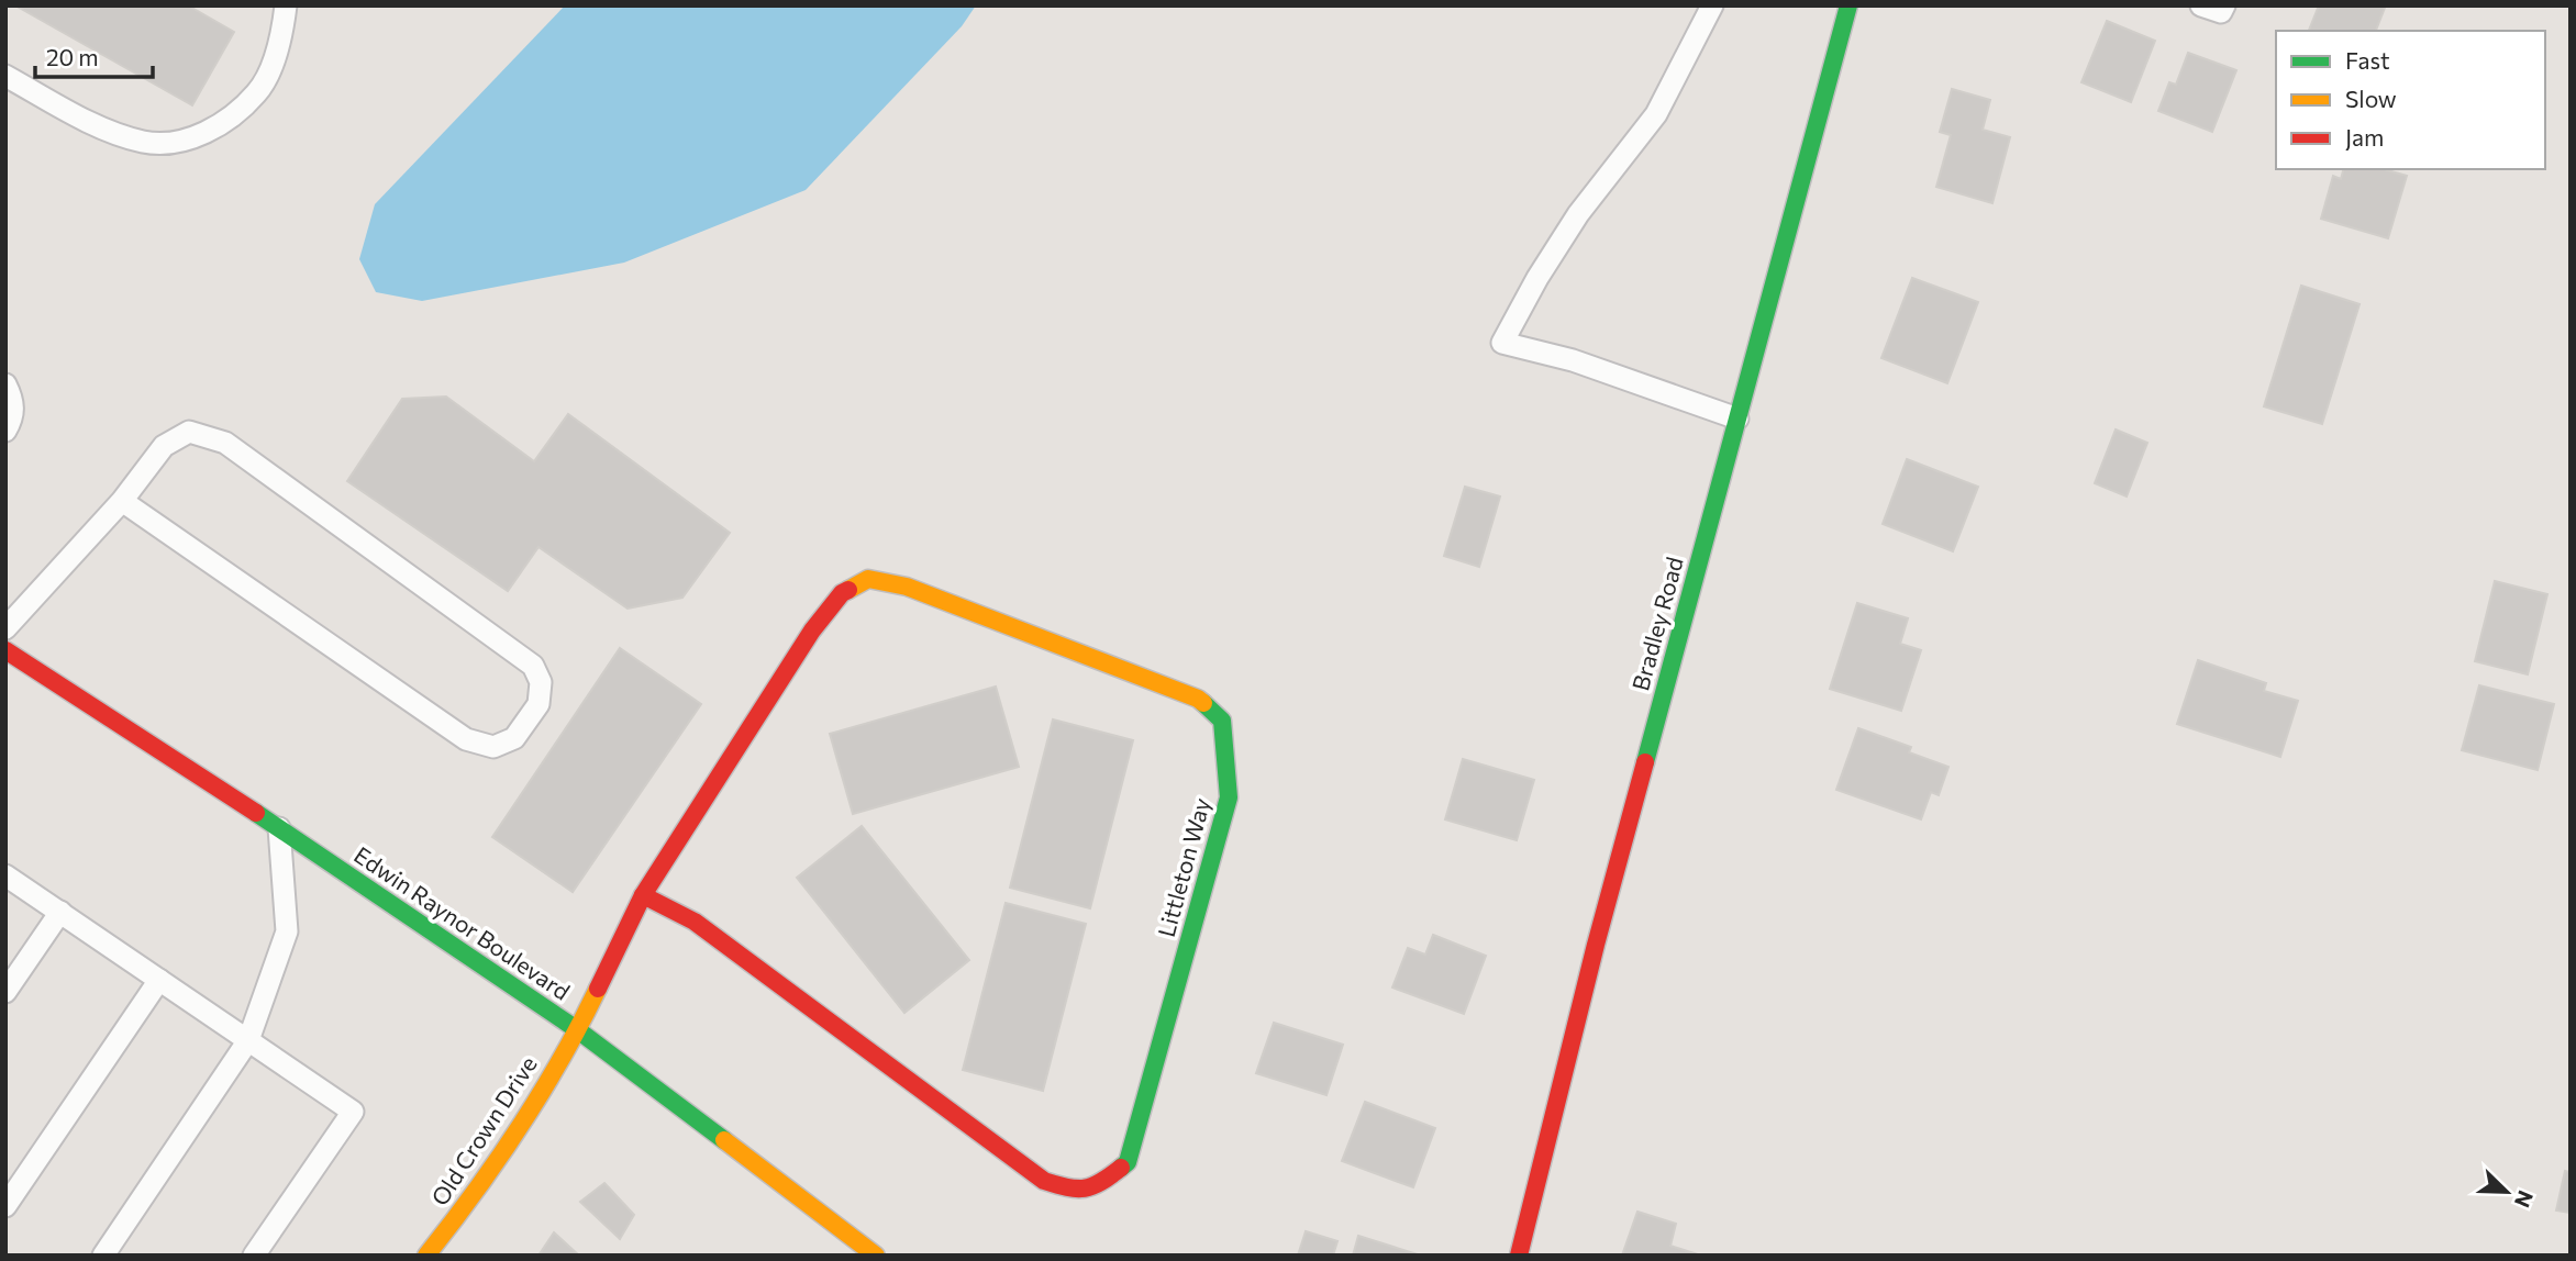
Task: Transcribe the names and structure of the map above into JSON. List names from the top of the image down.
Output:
{
  "streets": {
    "street": [
      "Bradley Road",
      "Littleton Way",
      "Edwin Raynor Boulevard",
      "Old Crown Drive"
    ]
  },
  "crossings": [
    ["Littleton Way", "Edwin Raynor Boulevard"],
    ["Littleton Way", "Old Crown Drive"],
    ["Edwin Raynor Boulevard", "Old Crown Drive"]
  ],
  "legend": ["Fast", "Slow", "Jam"],
  "scale_bar": "20 m",
  "north": "bottom right"
}
